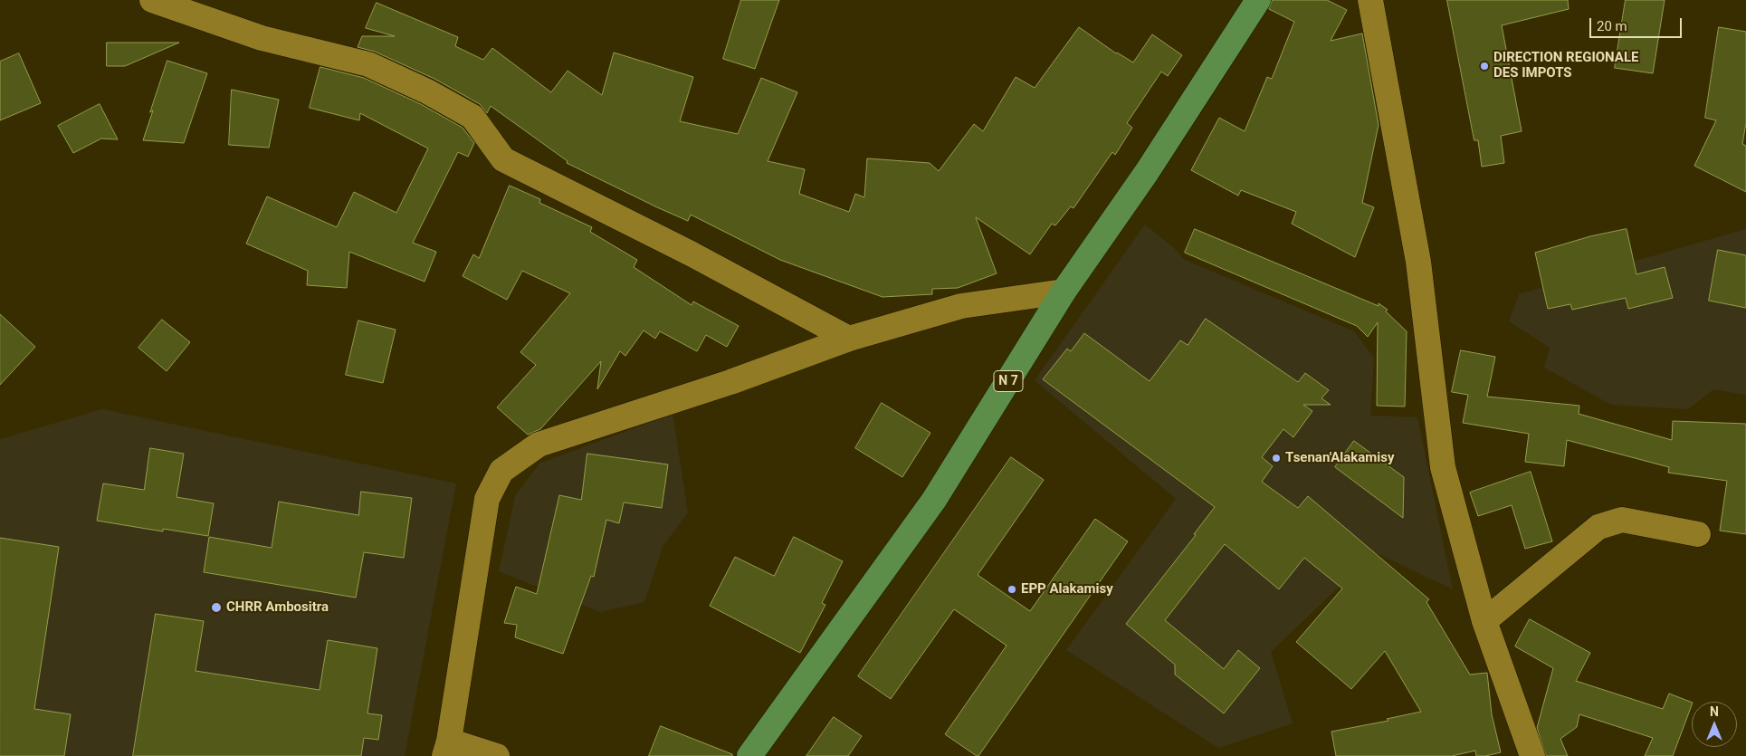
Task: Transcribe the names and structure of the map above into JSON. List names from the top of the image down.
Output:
{
  "streets": {
    "main road": ["N 7"]
  },
  "places": [
    "DIRECTION REGIONALE DES IMPOTS",
    "Tsenan'Alakamisy",
    "EPP Alakamisy",
    "CHRR Ambositra"
  ],
  "scale_bar": "20 m",
  "north": "top"
}
